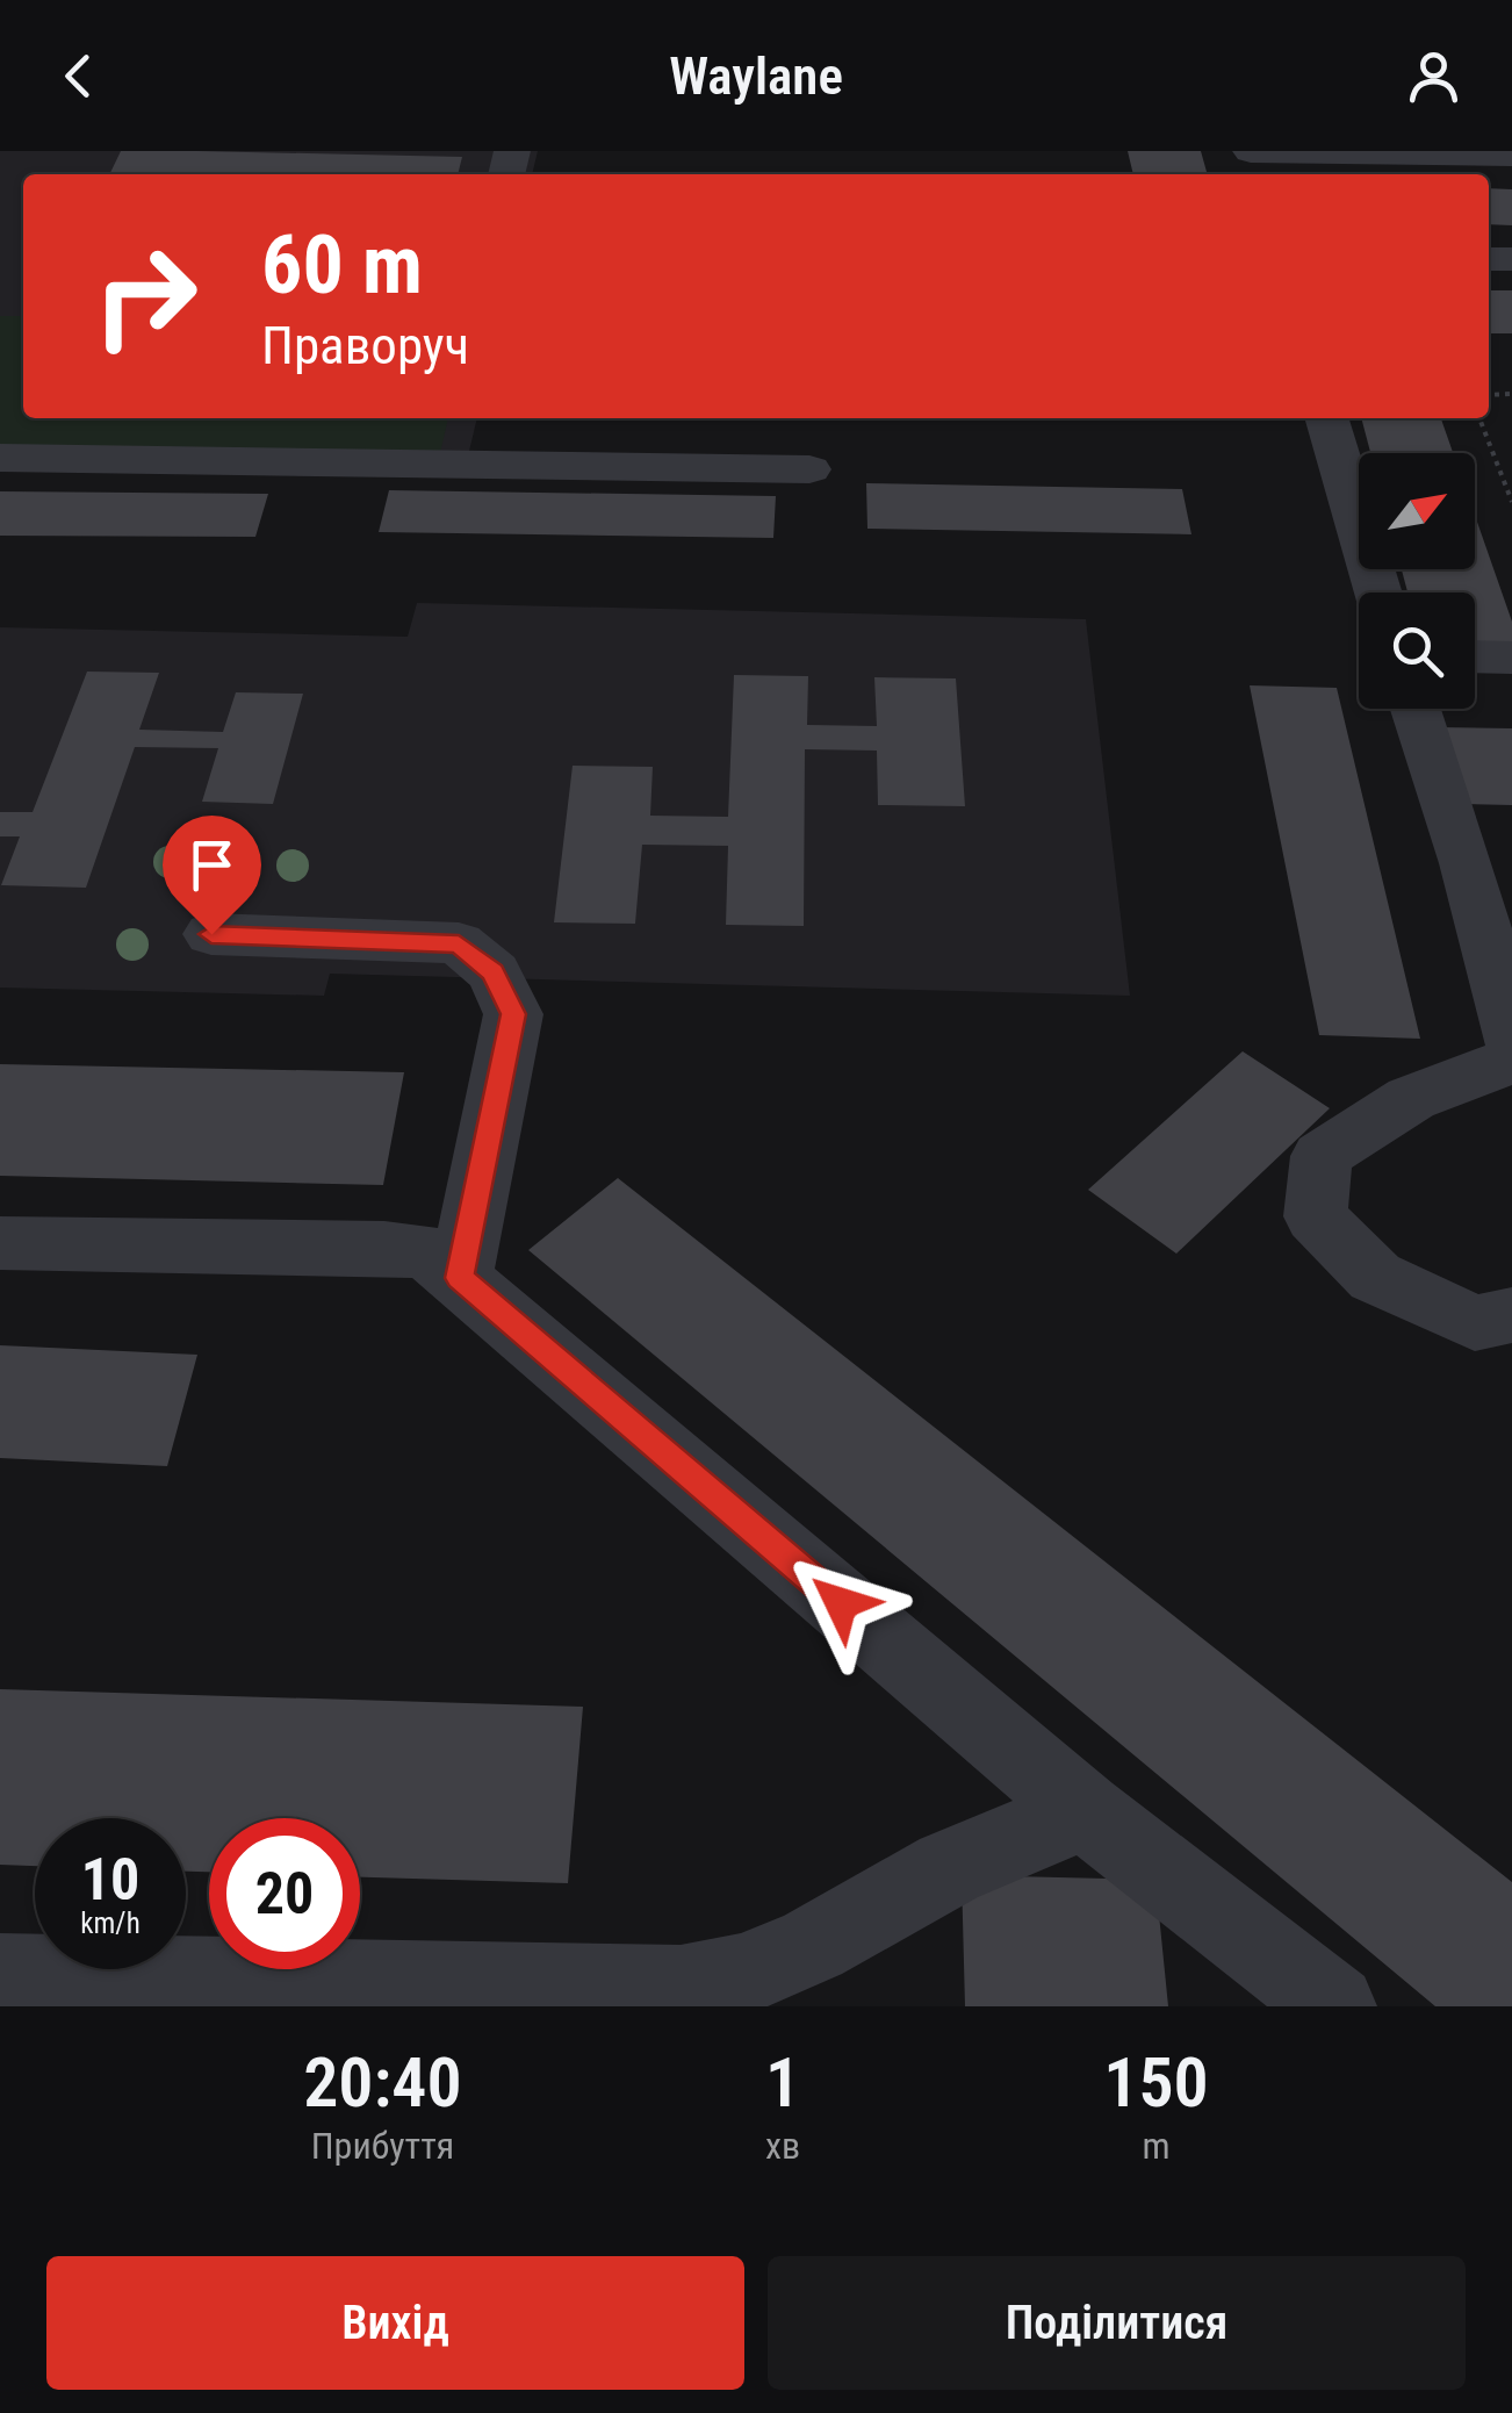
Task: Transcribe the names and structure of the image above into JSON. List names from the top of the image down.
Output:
{
  "north": "top right",
  "page": {
    "header": "Waylane",
    "turn": ["60 m", "Праворуч"],
    "speed": "10 km/h",
    "limit": "20",
    "eta": [
      "20:40",
      "Прибуття",
      "1",
      "хв",
      "150",
      "m"
    ],
    "buttons": ["Вихід", "Поділитися"]
  }
}
